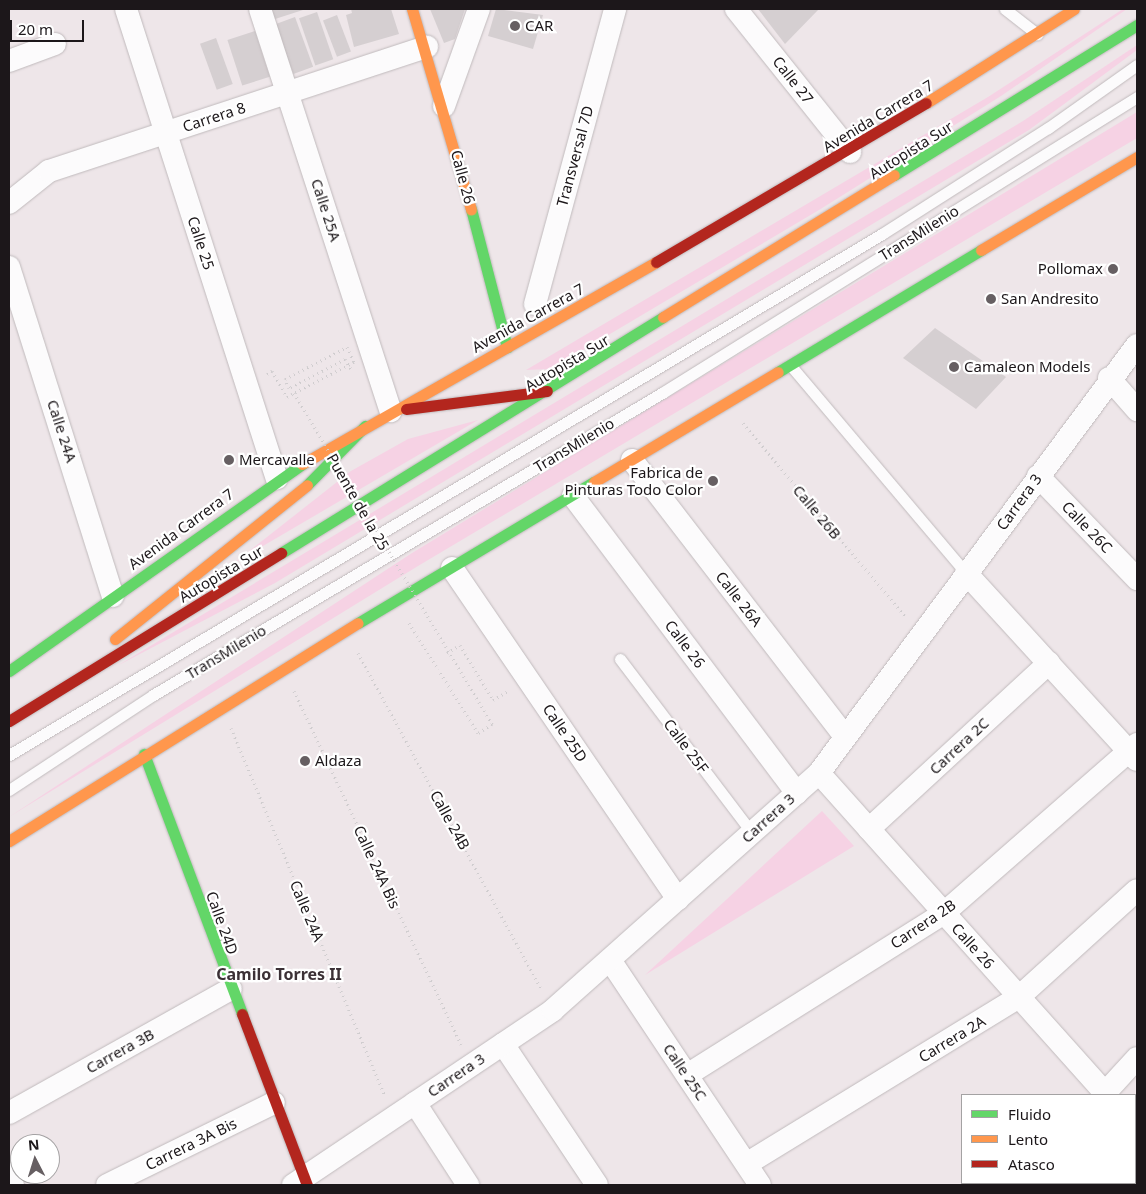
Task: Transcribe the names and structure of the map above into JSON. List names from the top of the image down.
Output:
{
  "streets": {
    "main road": [
      "Avenida Carrera 7",
      "Autopista Sur",
      "Calle 26",
      "Calle 24D"
    ],
    "street": [
      "Calle 27",
      "Carrera 8",
      "Transversal 7D",
      "Calle 25A",
      "Calle 25",
      "Calle 24A",
      "Carrera 3",
      "Calle 26C",
      "Calle 26A",
      "Calle 25D",
      "Carrera 2C",
      "Carrera 2B",
      "Carrera 2A",
      "Carrera 3B",
      "Calle 25C",
      "Carrera 3A Bis"
    ],
    "lane": ["TransMilenio", "Calle 25F"],
    "path": [
      "Puente de la 25",
      "Calle 26B",
      "Calle 24B",
      "Calle 24A Bis"
    ]
  },
  "crossings": [
    ["Calle 27", "Avenida Carrera 7"],
    ["Avenida Carrera 7", "Calle 26"],
    ["Avenida Carrera 7", "Calle 25A"],
    ["Avenida Carrera 7", "Calle 25"],
    ["Avenida Carrera 7", "Calle 24A"],
    ["Carrera 8", "Calle 26"],
    ["Carrera 8", "Calle 25A"],
    ["Carrera 8", "Calle 25"],
    ["Calle 26", "Carrera 3"],
    ["Calle 26", "Carrera 2C"],
    ["Calle 26", "Carrera 2B"],
    ["Calle 26", "Carrera 2A"],
    ["Calle 24A", "Carrera 3"],
    ["Carrera 3", "Calle 26C"],
    ["Carrera 3", "Calle 26A"],
    ["Carrera 3", "Calle 25D"],
    ["Carrera 3", "Calle 25F"],
    ["Carrera 3", "Calle 24B"],
    ["Carrera 3", "Calle 24A Bis"],
    ["Carrera 3", "Calle 24D"],
    ["Carrera 3", "Calle 25C"],
    ["Calle 24D", "Carrera 3B"],
    ["Calle 24D", "Carrera 3A Bis"],
    ["Carrera 2B", "Calle 25C"],
    ["Carrera 2A", "Calle 25C"]
  ],
  "districts": ["Camilo Torres II"],
  "places": [
    "CAR",
    "Pollomax",
    "San Andresito",
    "Camaleon Models",
    "Mercavalle",
    "Fabrica de Pinturas Todo Color",
    "Aldaza"
  ],
  "legend": ["Fluido", "Lento", "Atasco"],
  "scale_bar": "20 m",
  "north": "top"
}
